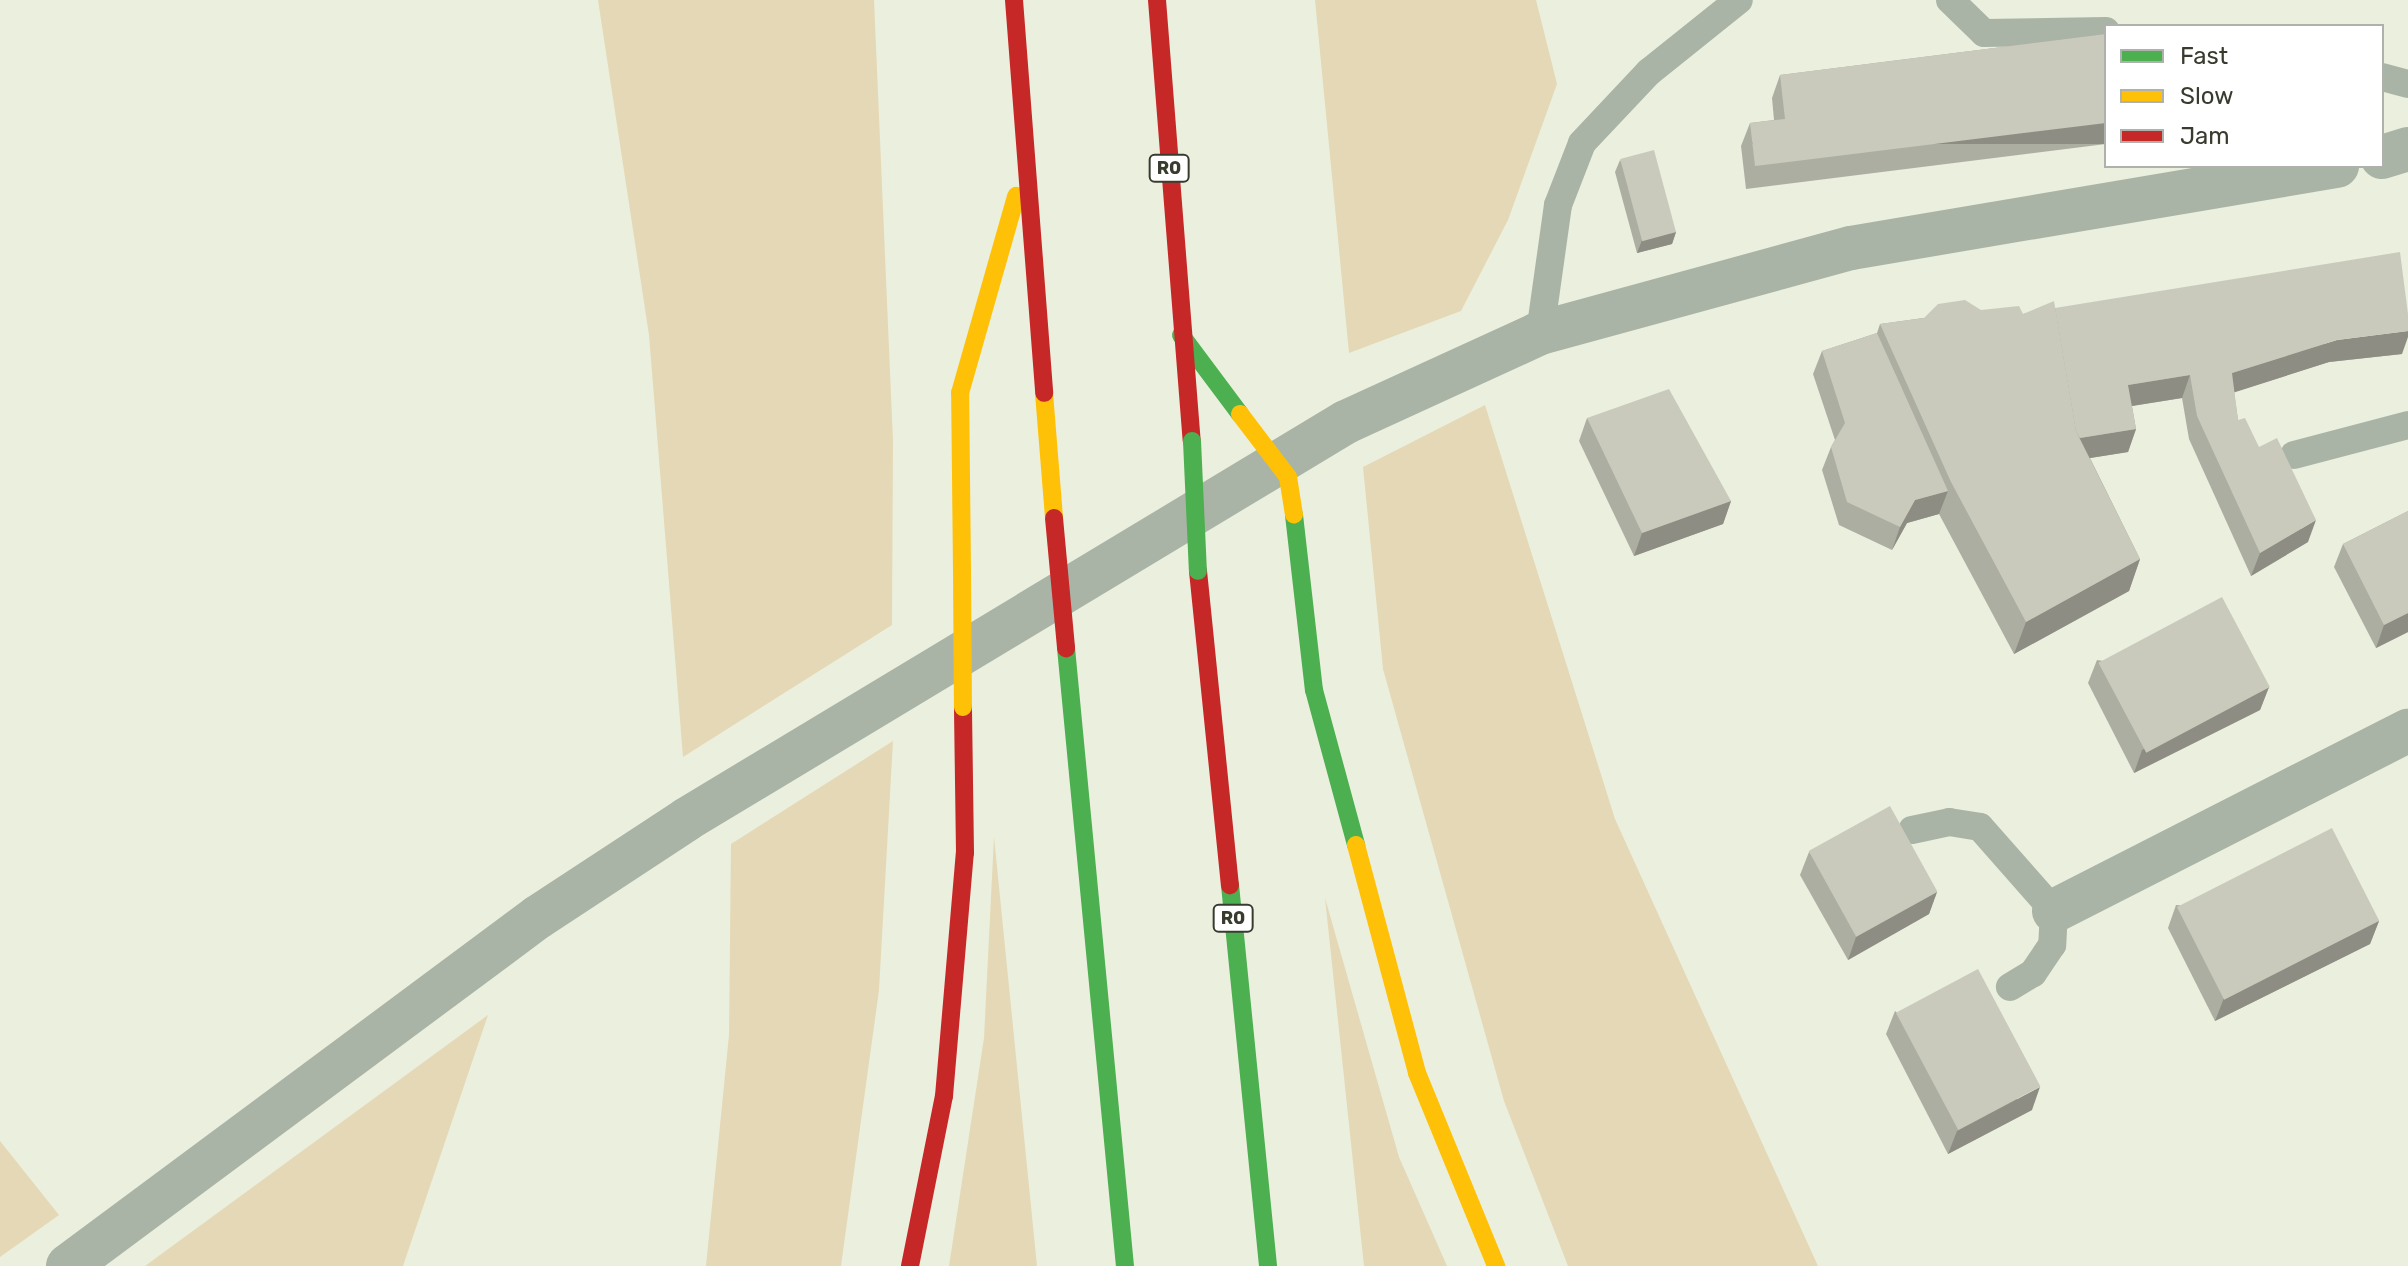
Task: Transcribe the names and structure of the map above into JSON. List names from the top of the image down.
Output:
{
  "streets": {
    "highway": ["R0"]
  },
  "legend": ["Fast", "Slow", "Jam"]
}
